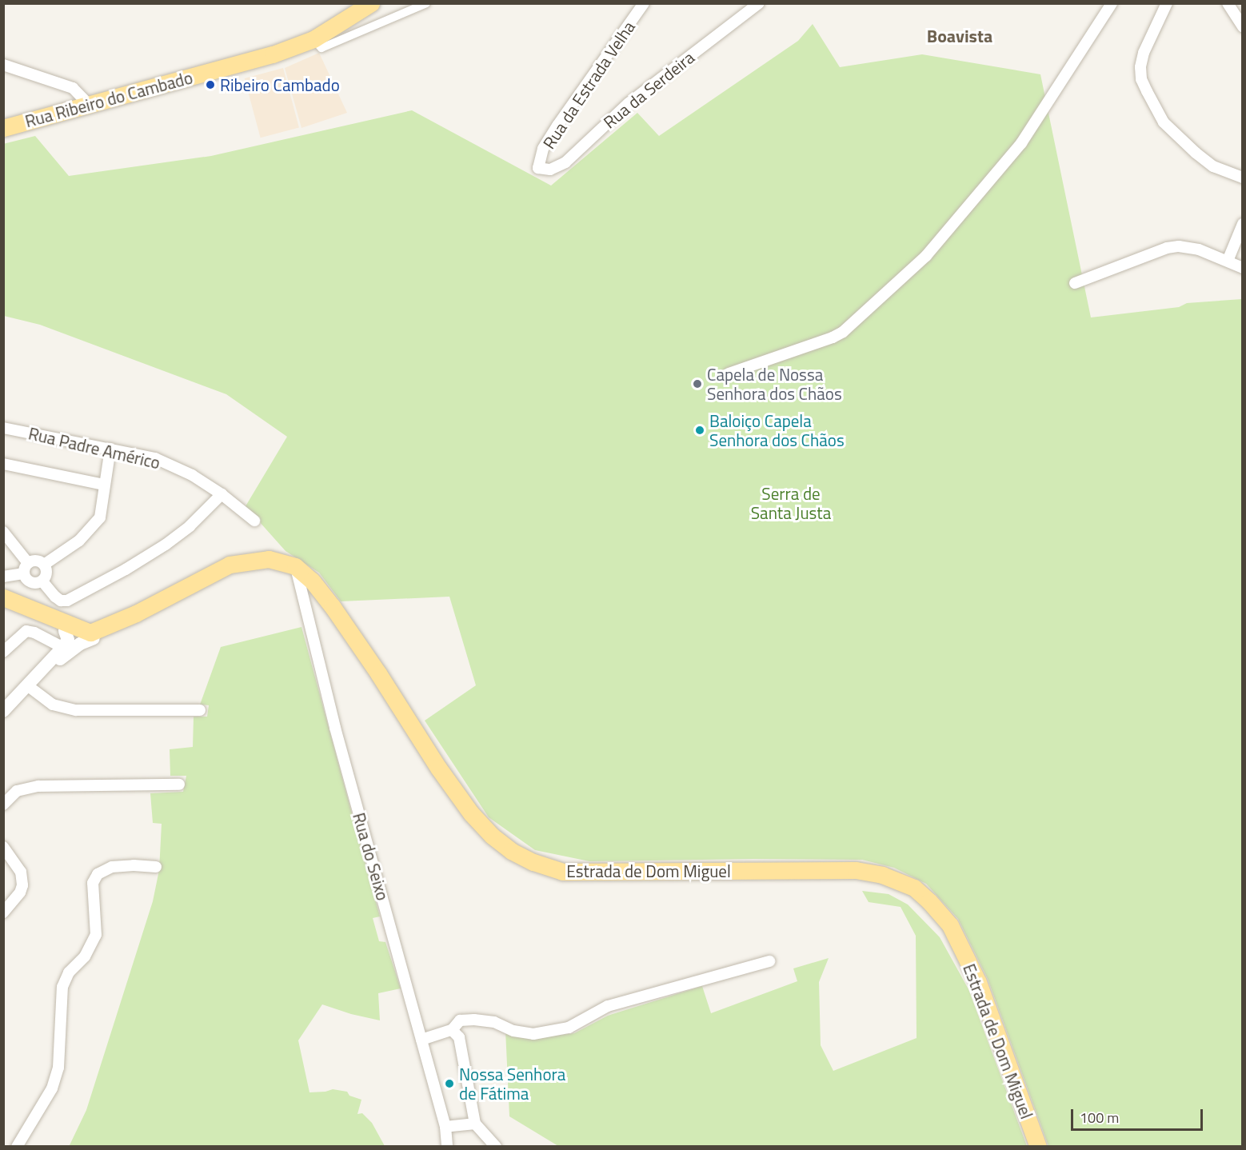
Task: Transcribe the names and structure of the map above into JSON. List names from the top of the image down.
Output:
{
  "streets": {
    "main road": ["Rua Ribeiro do Cambado", "Estrada de Dom Miguel"],
    "street": [
      "Rua da Estrada Velha",
      "Rua da Serdeira",
      "Rua Padre Américo",
      "Rua do Seixo"
    ]
  },
  "crossings": [
    ["Rua da Estrada Velha", "Rua da Serdeira"],
    ["Rua do Seixo", "Estrada de Dom Miguel"]
  ],
  "districts": ["Boavista"],
  "parks": ["Serra de Santa Justa"],
  "places": [
    "Ribeiro Cambado",
    "Capela de Nossa Senhora dos Chãos",
    "Baloiço Capela Senhora dos Chãos",
    "Nossa Senhora de Fátima"
  ],
  "scale_bar": "100 m"
}
